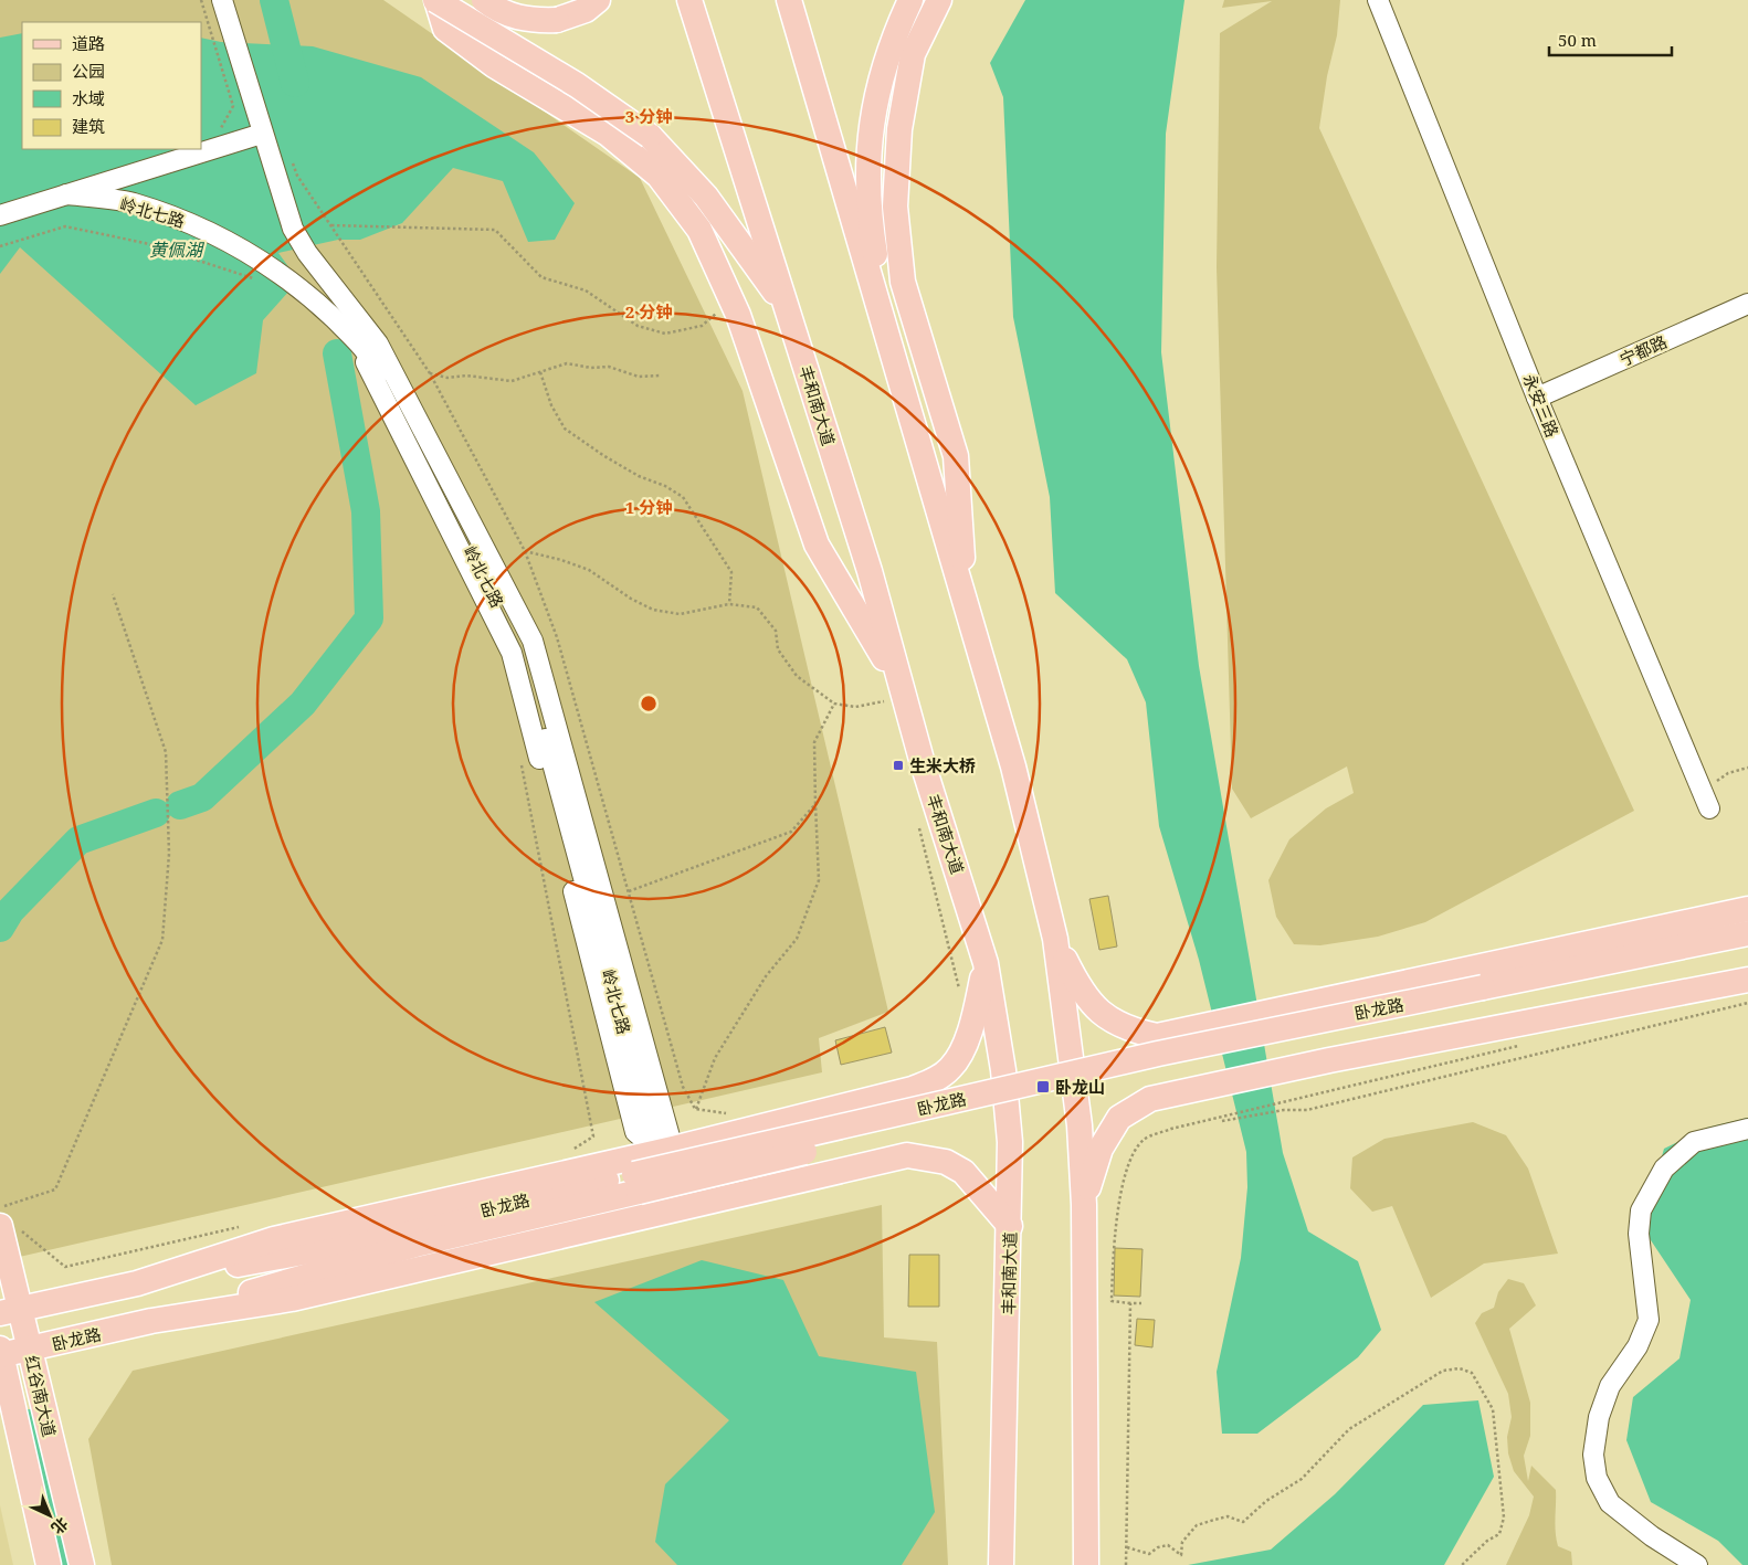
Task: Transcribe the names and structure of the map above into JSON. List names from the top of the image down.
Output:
{
  "streets": {
    "main road": ["丰和南大道", "卧龙路", "红谷南大道"],
    "street": ["岭北七路", "宁都路", "永安三路"]
  },
  "crossings": [
    ["岭北七路", "卧龙路"],
    ["宁都路", "永安三路"],
    ["丰和南大道", "卧龙路"],
    ["卧龙路", "红谷南大道"]
  ],
  "water": ["黄佩湖"],
  "places": {
    "transit": ["生米大桥", "卧龙山"]
  },
  "legend": [
    "道路",
    "公园",
    "水域",
    "建筑"
  ],
  "scale_bar": "50 m",
  "north": "bottom right",
  "rings": ["3 分钟", "2 分钟", "1 分钟"]
}
